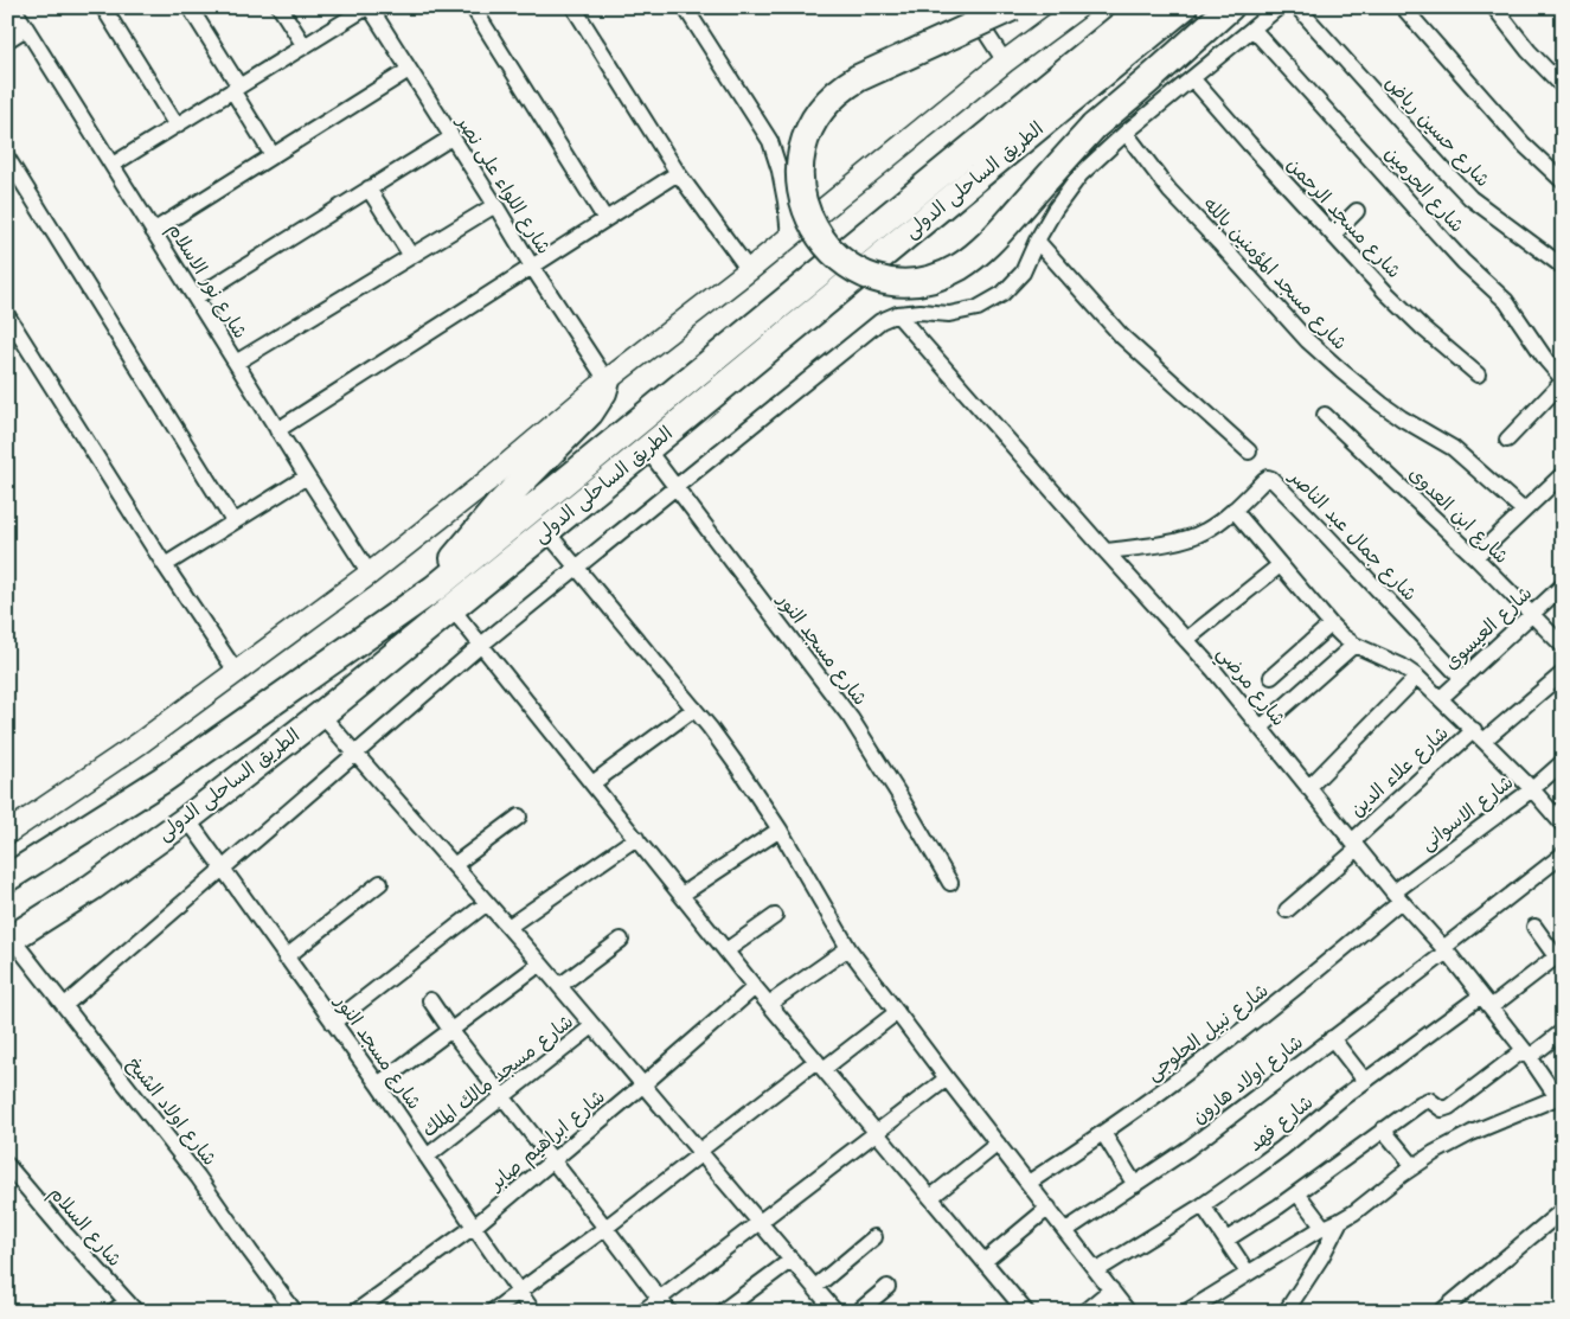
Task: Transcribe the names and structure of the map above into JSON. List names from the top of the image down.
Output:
{
  "streets": {
    "highway": ["الطريق الساحلى الدولى"],
    "street": [
      "شارع حسين رياض",
      "شارع اللواء على نصر",
      "شارع الحرمين",
      "شارع مسجد الرحمن",
      "شارع مسجد المؤمنين بالله",
      "شارع نور الاسلام",
      "شارع ابن العدوى",
      "شارع جمال عبد الناصر",
      "شارع العيسوى",
      "شارع مسجد النور",
      "شارع مرضي",
      "شارع علاء الدين",
      "شارع الاسوانى",
      "شارع نبيل الحلوجى",
      "شارع مسجد مالك الملك",
      "شارع اولاد هارون",
      "شارع اولاد الشيخ",
      "شارع فهد",
      "شارع ابراهيم صابر",
      "شارع السلام"
    ]
  },
  "crossings": [
    ["الطريق الساحلى الدولى", "شارع مسجد النور"],
    ["الطريق الساحلى الدولى", "شارع اولاد الشيخ"],
    ["شارع ابن العدوى", "شارع العيسوى"],
    ["شارع جمال عبد الناصر", "شارع العيسوى"],
    ["شارع جمال عبد الناصر", "شارع مرضي"],
    ["شارع مسجد النور", "شارع مسجد مالك الملك"],
    ["شارع مسجد النور", "شارع ابراهيم صابر"],
    ["شارع مرضي", "شارع علاء الدين"],
    ["شارع مرضي", "شارع الاسوانى"],
    ["شارع مرضي", "شارع نبيل الحلوجى"],
    ["شارع مرضي", "شارع اولاد هارون"],
    ["شارع مرضي", "شارع فهد"],
    ["شارع الاسوانى", "شارع نبيل الحلوجى"]
  ]
}
